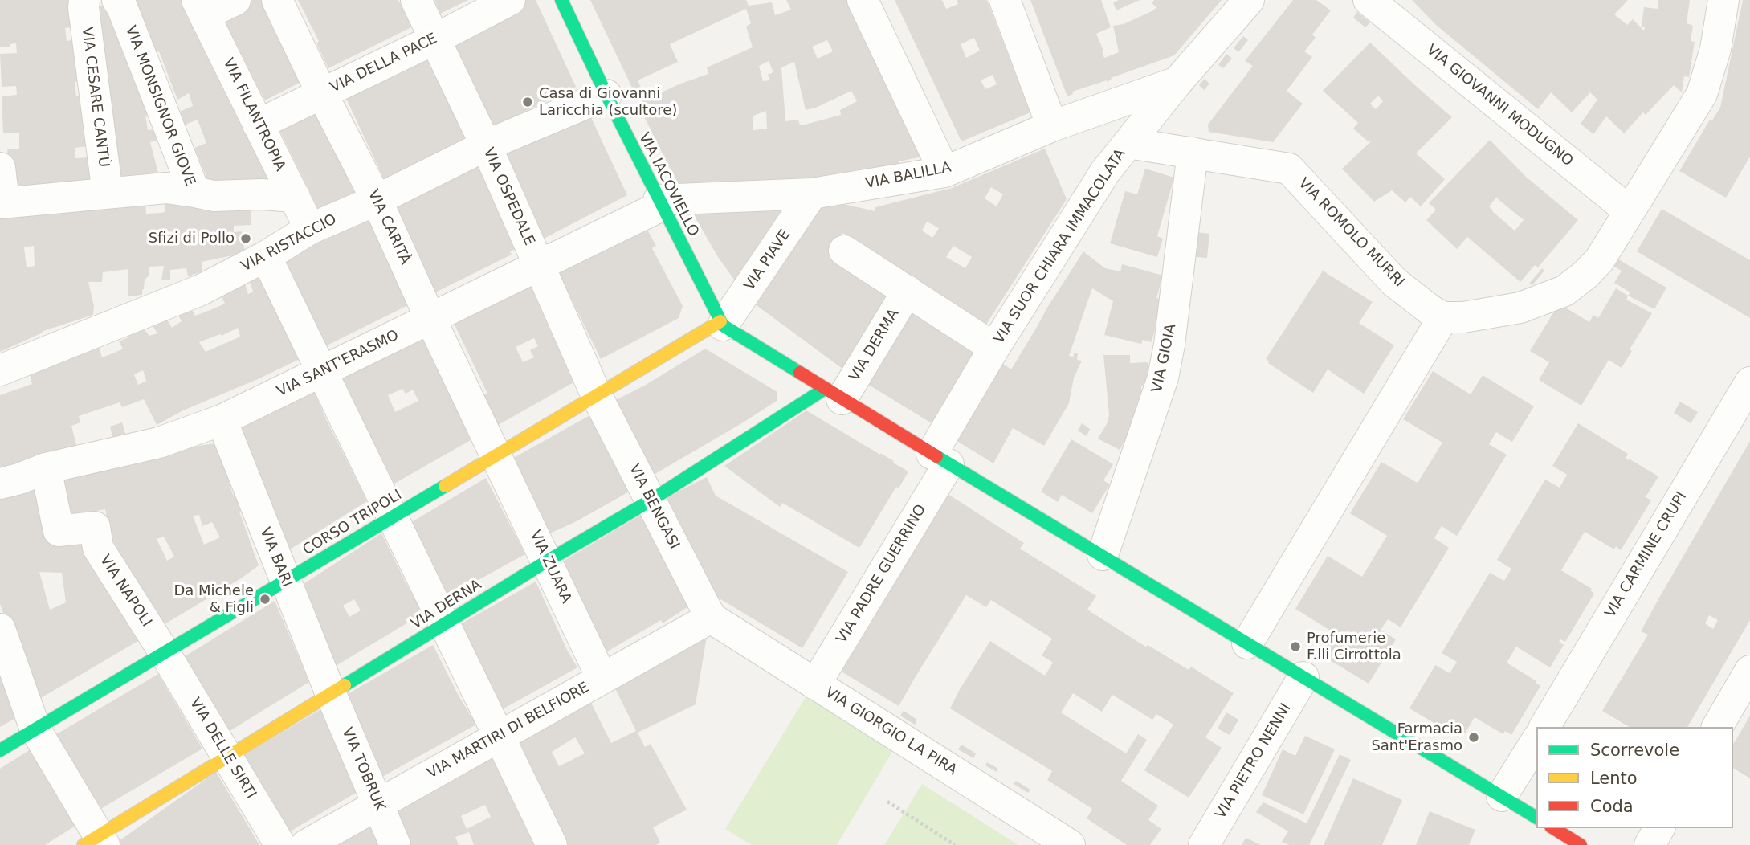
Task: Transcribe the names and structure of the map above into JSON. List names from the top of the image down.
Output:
{
  "streets": {
    "main road": ["VIA IACOVIELLO", "CORSO TRIPOLI", "VIA DERNA"],
    "street": [
      "VIA DELLA PACE",
      "VIA CESARE CANTÙ",
      "VIA MONSIGNOR GIOVE",
      "VIA GIOVANNI MODUGNO",
      "VIA FILANTROPIA",
      "VIA BALILLA",
      "VIA OSPEDALE",
      "VIA CARITÀ",
      "VIA ROMOLO MURRI",
      "VIA RISTACCIO",
      "VIA SUOR CHIARA IMMACOLATA",
      "VIA PIAVE",
      "VIA DERMA",
      "VIA GIOIA",
      "VIA SANT'ERASMO",
      "VIA BENGASI",
      "VIA CARMINE CRUPI",
      "VIA BARI",
      "VIA ZUARA",
      "VIA PADRE GUERRINO",
      "VIA NAPOLI",
      "VIA MARTIRI DI BELFIORE",
      "VIA GIORGIO LA PIRA",
      "VIA DELLE SIRTI",
      "VIA PIETRO NENNI",
      "VIA TOBRUK"
    ]
  },
  "crossings": [
    ["VIA DELLA PACE", "VIA FILANTROPIA"],
    ["VIA DELLA PACE", "VIA OSPEDALE"],
    ["VIA DELLA PACE", "VIA CARITÀ"],
    ["VIA CESARE CANTÙ", "VIA MONSIGNOR GIOVE"],
    ["VIA FILANTROPIA", "VIA RISTACCIO"],
    ["VIA BALILLA", "VIA IACOVIELLO"],
    ["VIA BALILLA", "VIA SUOR CHIARA IMMACOLATA"],
    ["VIA BALILLA", "VIA PIAVE"],
    ["VIA BALILLA", "VIA SANT'ERASMO"],
    ["VIA IACOVIELLO", "VIA RISTACCIO"],
    ["VIA IACOVIELLO", "VIA PIAVE"],
    ["VIA IACOVIELLO", "VIA SANT'ERASMO"],
    ["VIA IACOVIELLO", "CORSO TRIPOLI"],
    ["VIA OSPEDALE", "VIA RISTACCIO"],
    ["VIA OSPEDALE", "VIA SANT'ERASMO"],
    ["VIA OSPEDALE", "VIA BENGASI"],
    ["VIA OSPEDALE", "CORSO TRIPOLI"],
    ["VIA CARITÀ", "VIA RISTACCIO"],
    ["VIA CARITÀ", "VIA SANT'ERASMO"],
    ["VIA CARITÀ", "CORSO TRIPOLI"],
    ["VIA CARITÀ", "VIA ZUARA"],
    ["VIA ROMOLO MURRI", "VIA SUOR CHIARA IMMACOLATA"],
    ["VIA ROMOLO MURRI", "VIA GIOIA"],
    ["VIA SUOR CHIARA IMMACOLATA", "VIA PADRE GUERRINO"],
    ["VIA PIAVE", "CORSO TRIPOLI"],
    ["VIA DERMA", "VIA DERNA"],
    ["VIA SANT'ERASMO", "VIA BARI"],
    ["VIA SANT'ERASMO", "VIA NAPOLI"],
    ["VIA BENGASI", "CORSO TRIPOLI"],
    ["VIA BENGASI", "VIA DERNA"],
    ["VIA BENGASI", "VIA MARTIRI DI BELFIORE"],
    ["VIA BENGASI", "VIA GIORGIO LA PIRA"],
    ["CORSO TRIPOLI", "VIA BARI"],
    ["CORSO TRIPOLI", "VIA ZUARA"],
    ["CORSO TRIPOLI", "VIA NAPOLI"],
    ["CORSO TRIPOLI", "VIA DELLE SIRTI"],
    ["VIA BARI", "VIA DERNA"],
    ["VIA BARI", "VIA TOBRUK"],
    ["VIA ZUARA", "VIA DERNA"],
    ["VIA ZUARA", "VIA MARTIRI DI BELFIORE"],
    ["VIA PADRE GUERRINO", "VIA GIORGIO LA PIRA"],
    ["VIA NAPOLI", "VIA DELLE SIRTI"],
    ["VIA DERNA", "VIA DELLE SIRTI"],
    ["VIA DERNA", "VIA TOBRUK"],
    ["VIA MARTIRI DI BELFIORE", "VIA GIORGIO LA PIRA"],
    ["VIA MARTIRI DI BELFIORE", "VIA TOBRUK"]
  ],
  "places": [
    "Casa di Giovanni Laricchia (scultore)",
    "Sfizi di Pollo",
    "Da Michele & Figli",
    "Profumerie F.lli Cirrottola",
    "Farmacia Sant'Erasmo"
  ],
  "legend": ["Scorrevole", "Lento", "Coda"]
}
